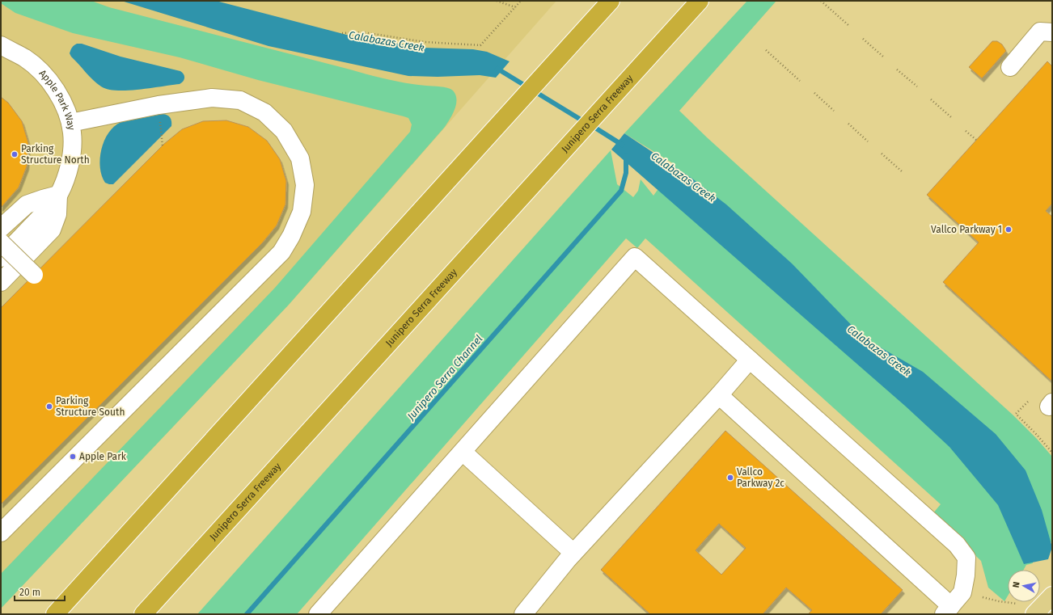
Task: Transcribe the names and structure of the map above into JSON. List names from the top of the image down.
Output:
{
  "streets": {
    "highway": ["Junipero Serra Freeway"],
    "street": ["Apple Park Way"]
  },
  "water": ["Calabazas Creek", "Junipero Serra Channel"],
  "places": [
    "Parking Structure North",
    "Vallco Parkway 1",
    "Parking Structure South",
    "Apple Park",
    "Vallco Parkway 2c"
  ],
  "scale_bar": "20 m",
  "north": "left"
}
